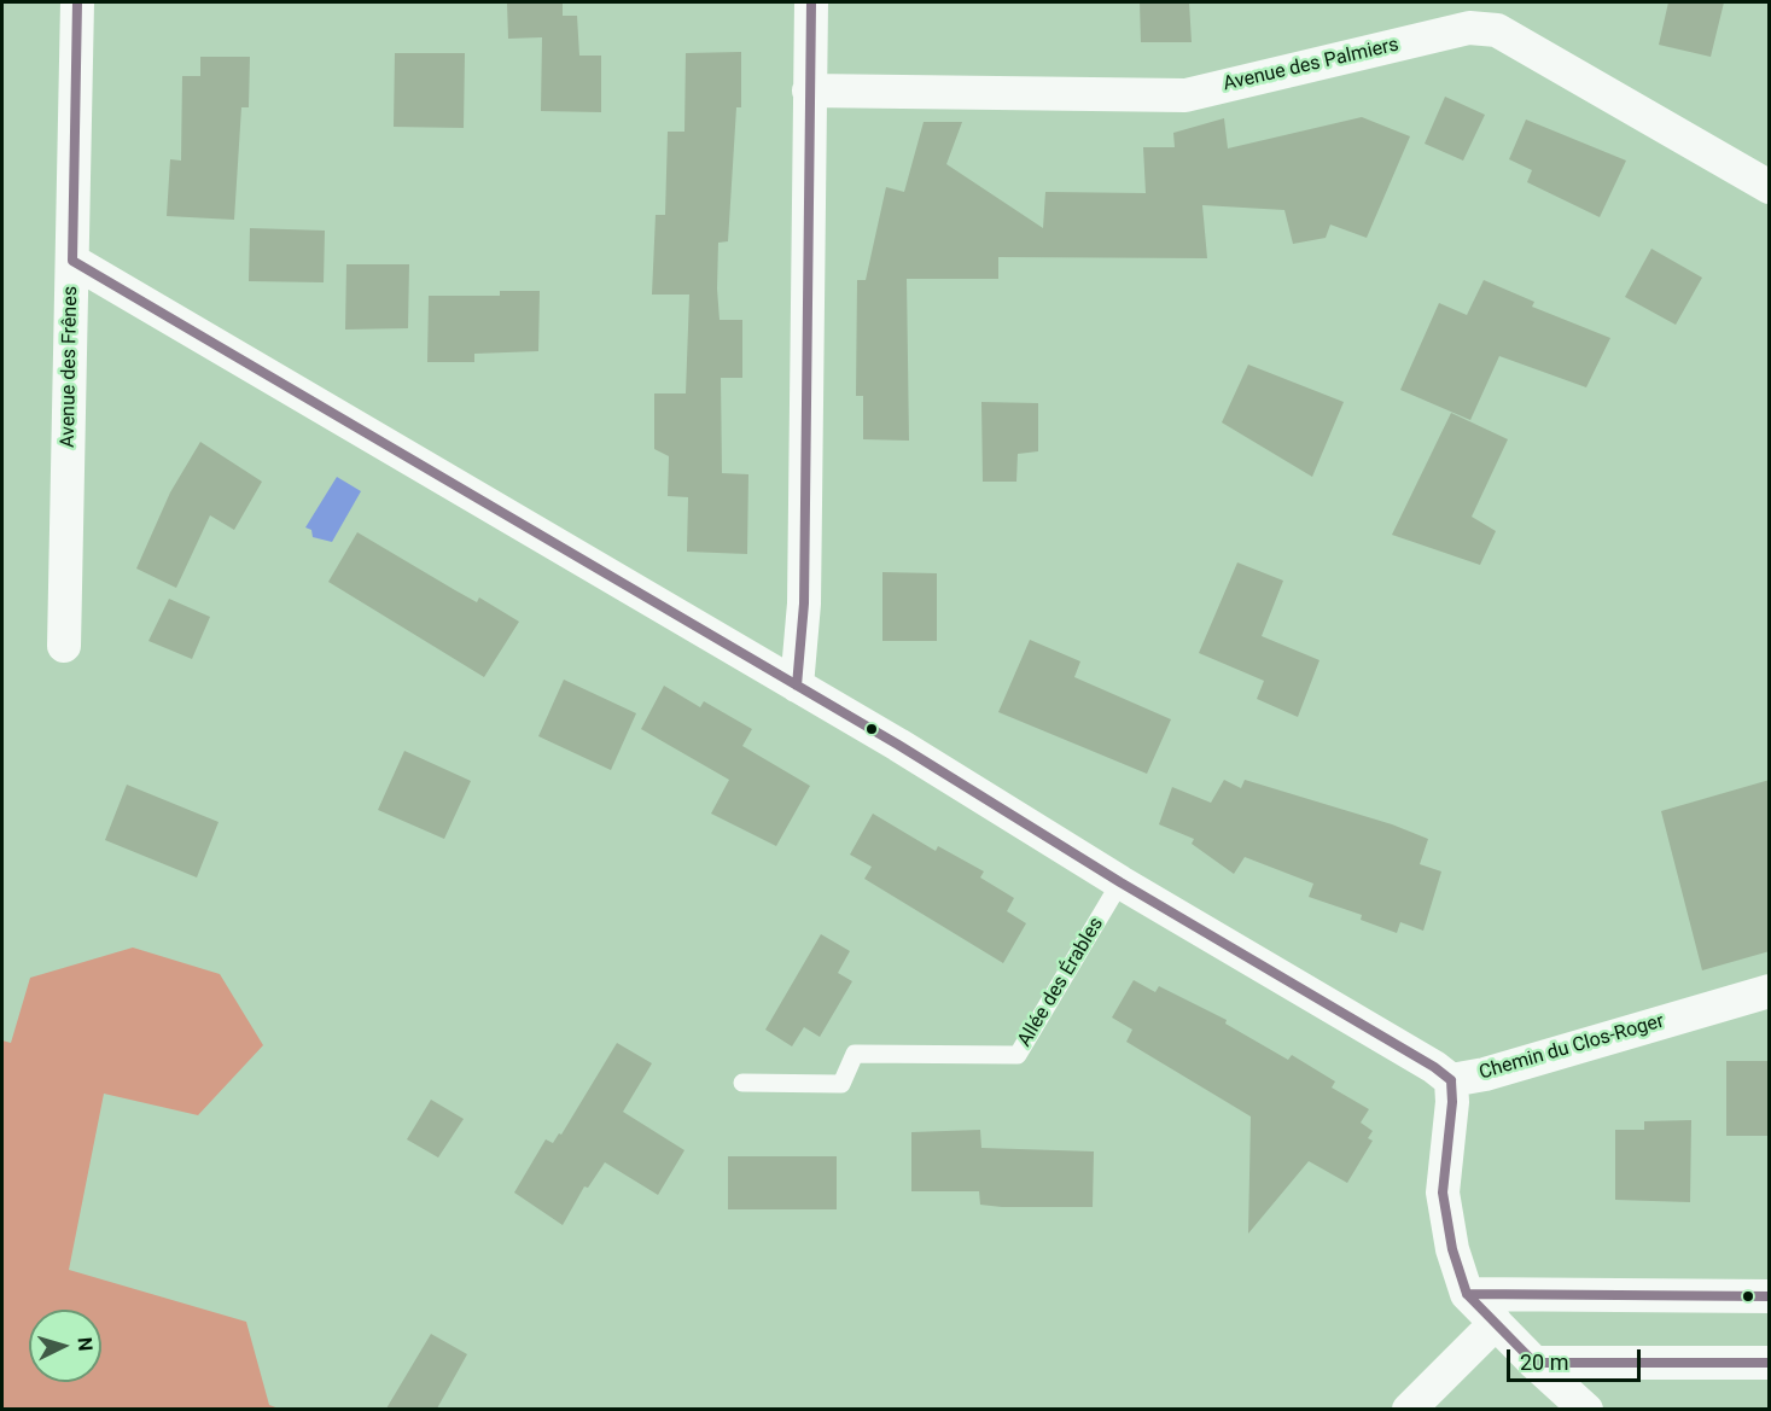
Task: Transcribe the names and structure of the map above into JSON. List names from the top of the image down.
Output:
{
  "streets": {
    "street": ["Avenue des Palmiers", "Avenue des Frênes", "Chemin du Clos-Roger"],
    "lane": ["Allée des Érables"]
  },
  "scale_bar": "20 m",
  "north": "right"
}
